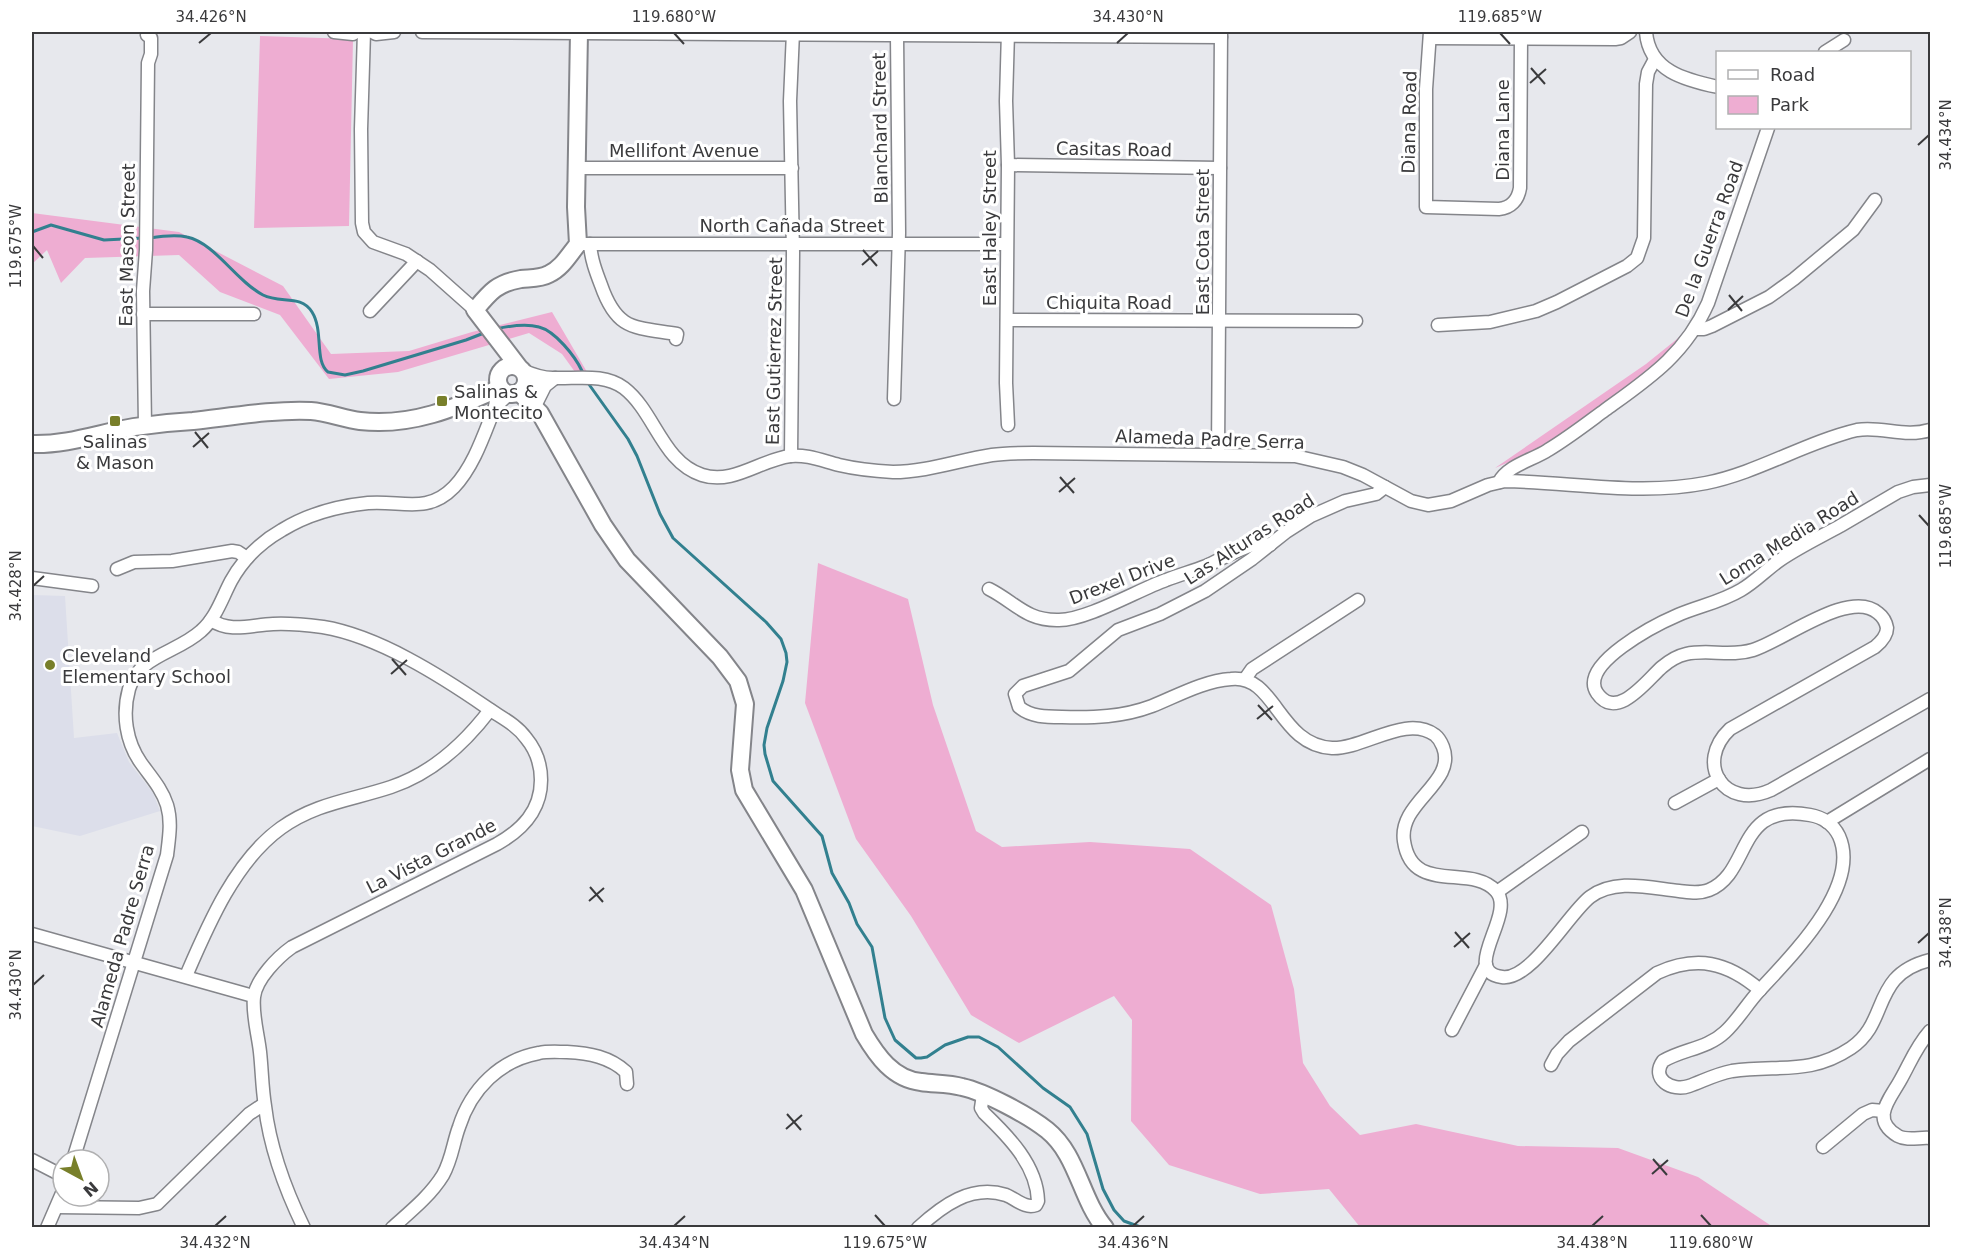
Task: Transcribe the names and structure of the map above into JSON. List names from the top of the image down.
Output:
{
  "streets": {
    "street": [
      "Diana Road",
      "Blanchard Street",
      "Diana Lane",
      "Casitas Road",
      "Mellifont Avenue",
      "North Cañada Street",
      "East Haley Street",
      "De la Guerra Road",
      "East Cota Street",
      "East Mason Street",
      "Chiquita Road",
      "East Gutierrez Street",
      "Alameda Padre Serra",
      "Loma Media Road",
      "Las Alturas Road",
      "Drexel Drive",
      "La Vista Grande"
    ]
  },
  "crossings": [
    ["Diana Road", "Diana Lane"],
    ["Blanchard Street", "North Cañada Street"],
    ["Casitas Road", "East Haley Street"],
    ["Casitas Road", "East Cota Street"],
    ["Mellifont Avenue", "East Gutierrez Street"],
    ["North Cañada Street", "East Haley Street"],
    ["North Cañada Street", "East Gutierrez Street"],
    ["East Haley Street", "Chiquita Road"],
    ["De la Guerra Road", "Alameda Padre Serra"],
    ["East Cota Street", "Chiquita Road"],
    ["East Cota Street", "Alameda Padre Serra"],
    ["East Gutierrez Street", "Alameda Padre Serra"],
    ["Alameda Padre Serra", "Las Alturas Road"],
    ["Alameda Padre Serra", "La Vista Grande"],
    ["Las Alturas Road", "Drexel Drive"]
  ],
  "places": {
    "transit": ["Salinas & Montecito", "Salinas & Mason"],
    "other": ["Cleveland Elementary School"]
  },
  "legend": ["Road", "Park"],
  "north": "bottom right",
  "coordinates": [
    "34.426°N",
    "119.680°W",
    "34.430°N",
    "119.685°W",
    "34.434°N",
    "119.675°W",
    "34.428°N",
    "34.438°N",
    "34.432°N",
    "34.436°N"
  ]
}
